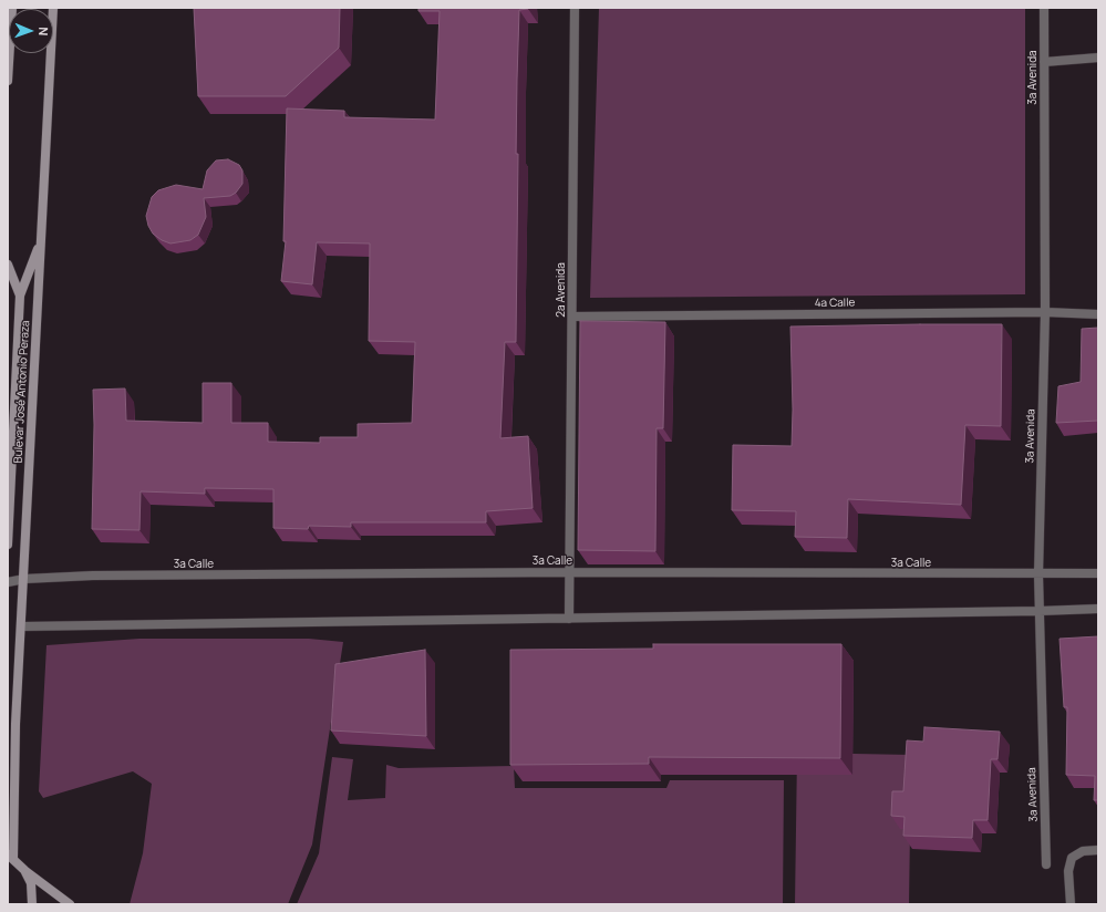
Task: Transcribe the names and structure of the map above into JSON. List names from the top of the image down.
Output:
{
  "streets": {
    "street": [
      "3a Avenida",
      "2a Avenida",
      "4a Calle",
      "Bulevar José Antonio Peraza",
      "3a Calle"
    ]
  },
  "crossings": [
    ["3a Avenida", "4a Calle"],
    ["3a Avenida", "3a Calle"],
    ["2a Avenida", "4a Calle"],
    ["2a Avenida", "3a Calle"],
    ["Bulevar José Antonio Peraza", "3a Calle"]
  ],
  "north": "right"
}
